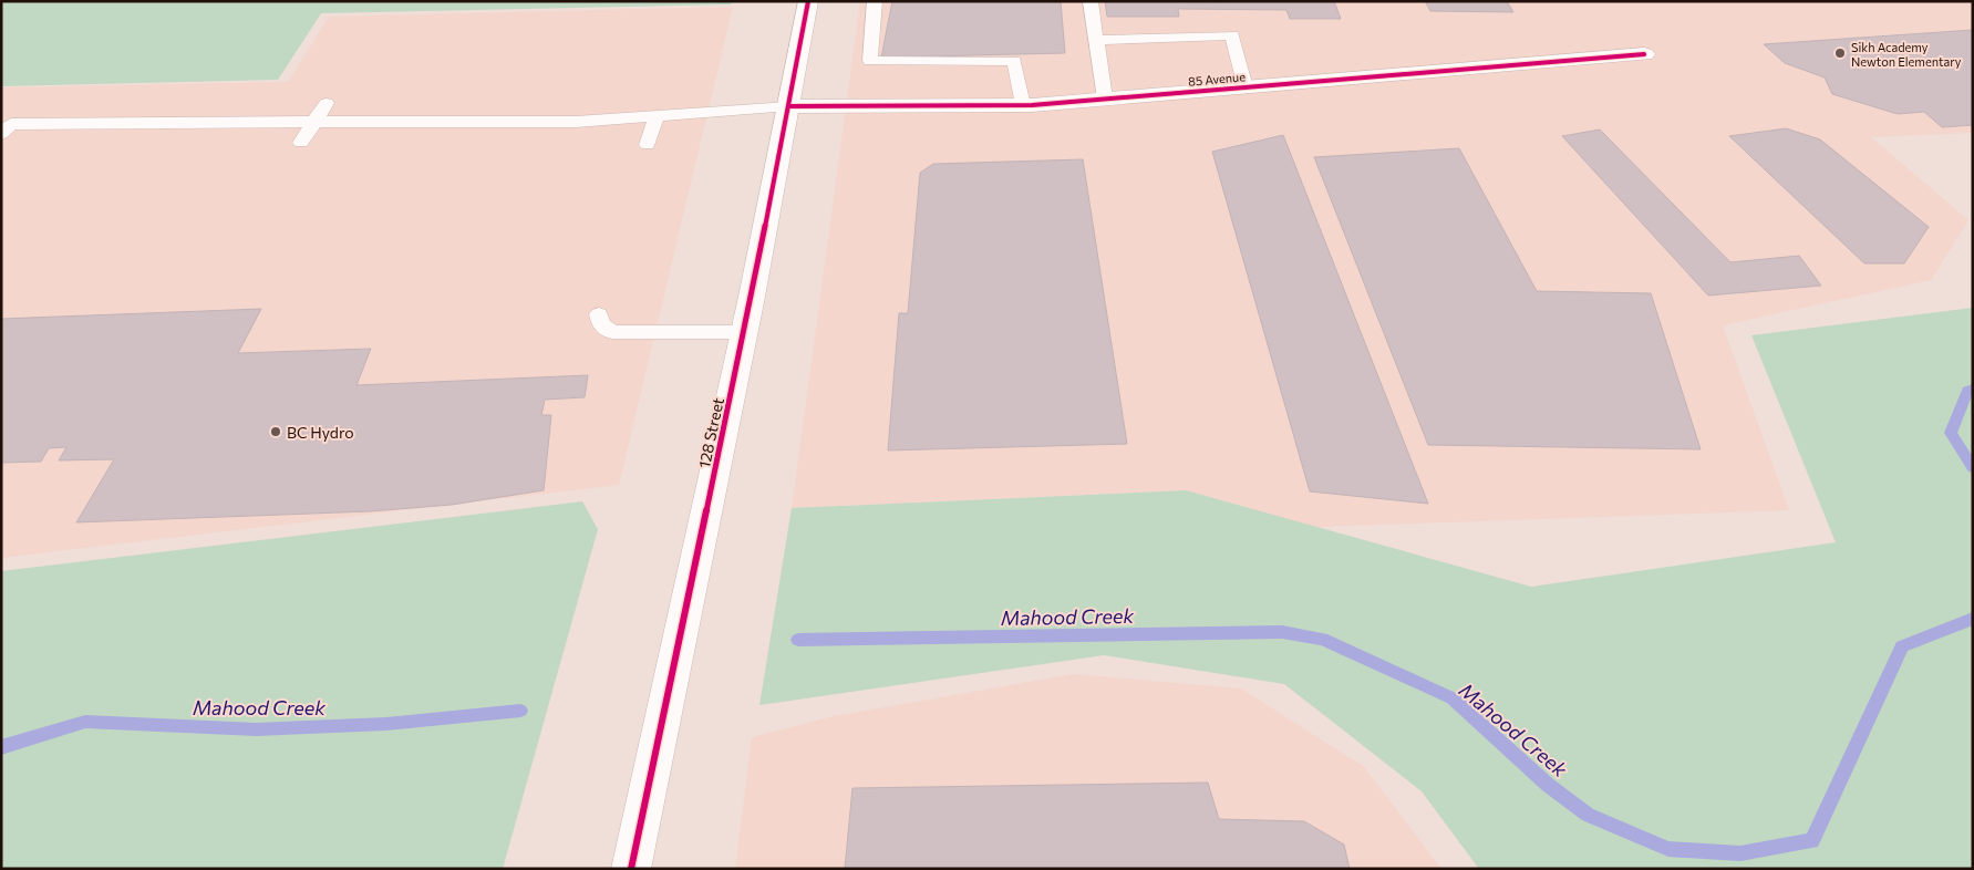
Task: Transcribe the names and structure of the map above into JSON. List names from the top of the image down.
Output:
{
  "streets": {
    "main road": ["85 Avenue", "128 Street"]
  },
  "crossings": [
    ["85 Avenue", "128 Street"]
  ],
  "water": ["Mahood Creek"],
  "places": ["Sikh Academy Newton Elementary", "BC Hydro"]
}
